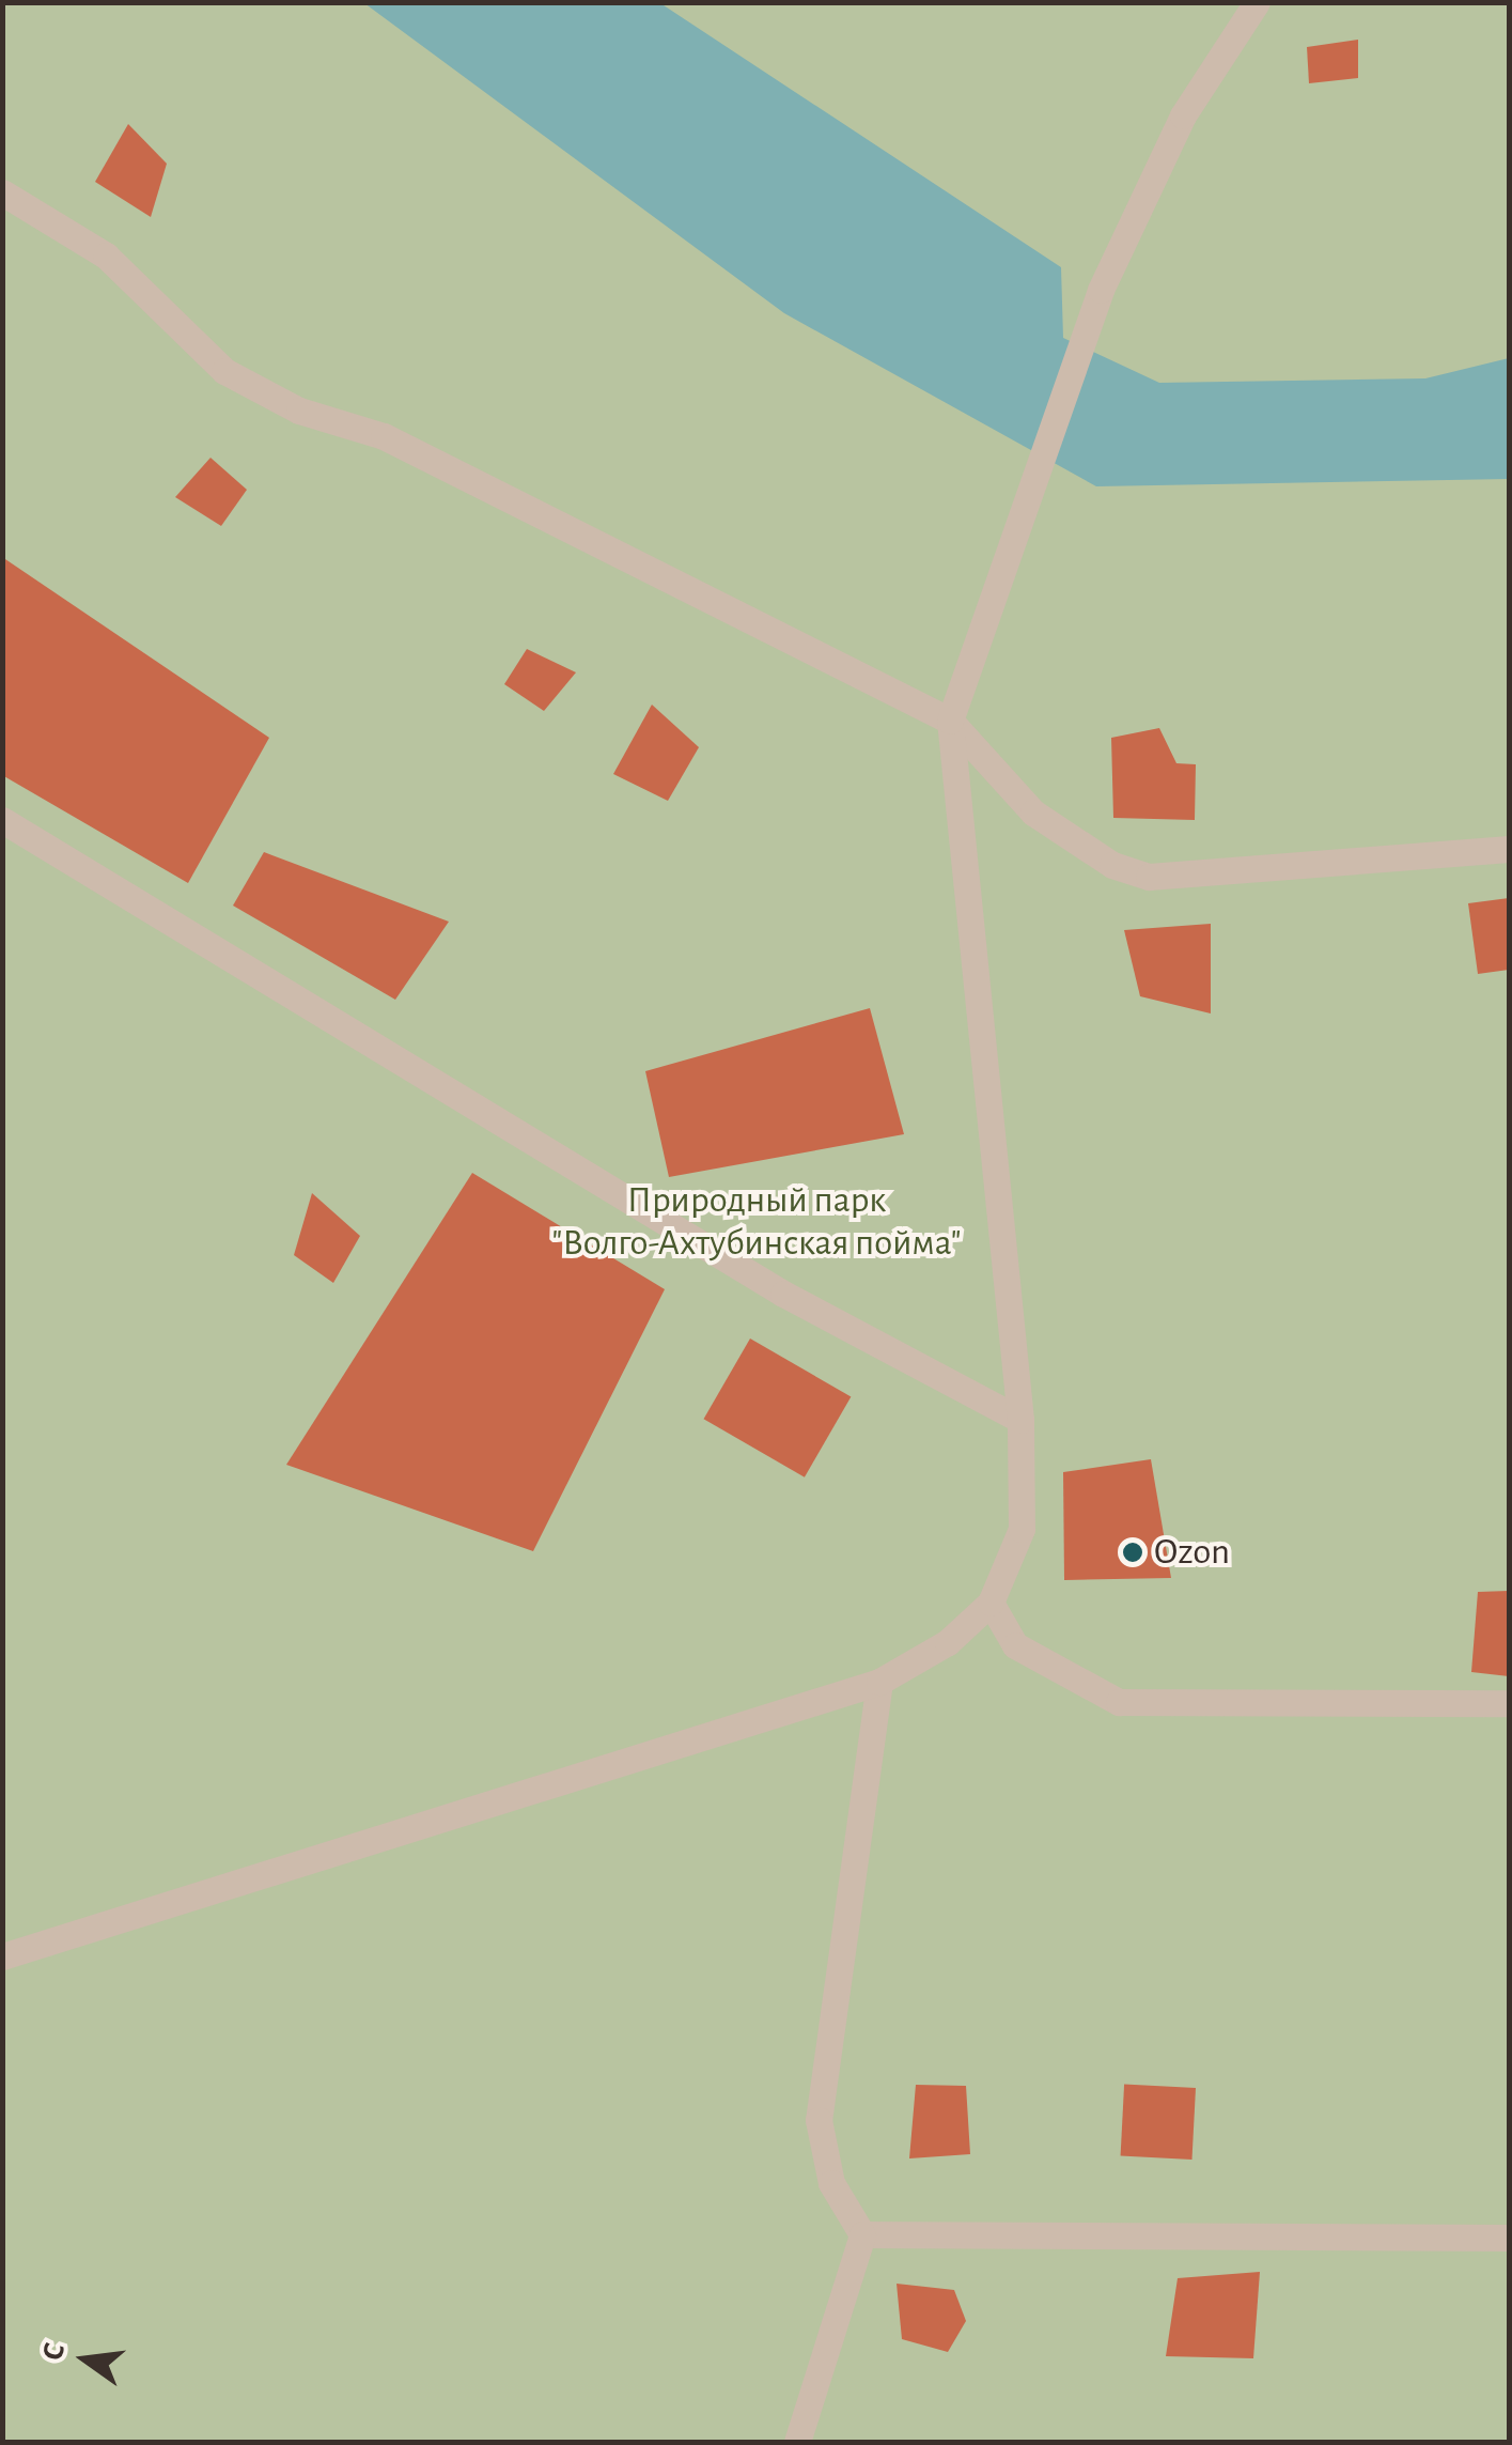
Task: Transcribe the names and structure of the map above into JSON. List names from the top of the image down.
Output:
{
  "parks": ["Природный парк \"Волго-Ахтубинская пойма\""],
  "places": ["Ozon"],
  "north": "left"
}
